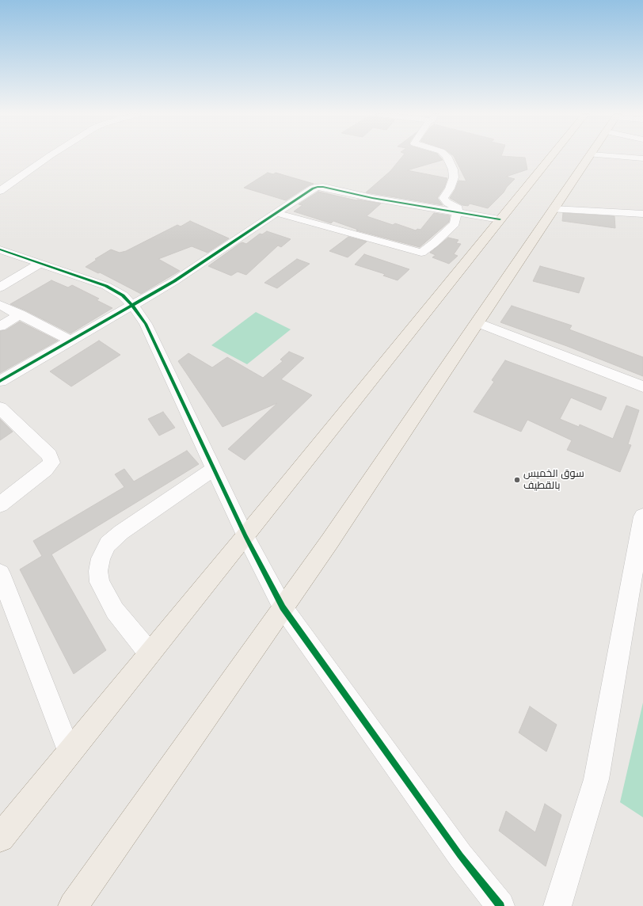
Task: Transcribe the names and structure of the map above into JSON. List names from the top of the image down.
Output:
{
  "places": ["سوق الخميس بالقطيف"]
}
